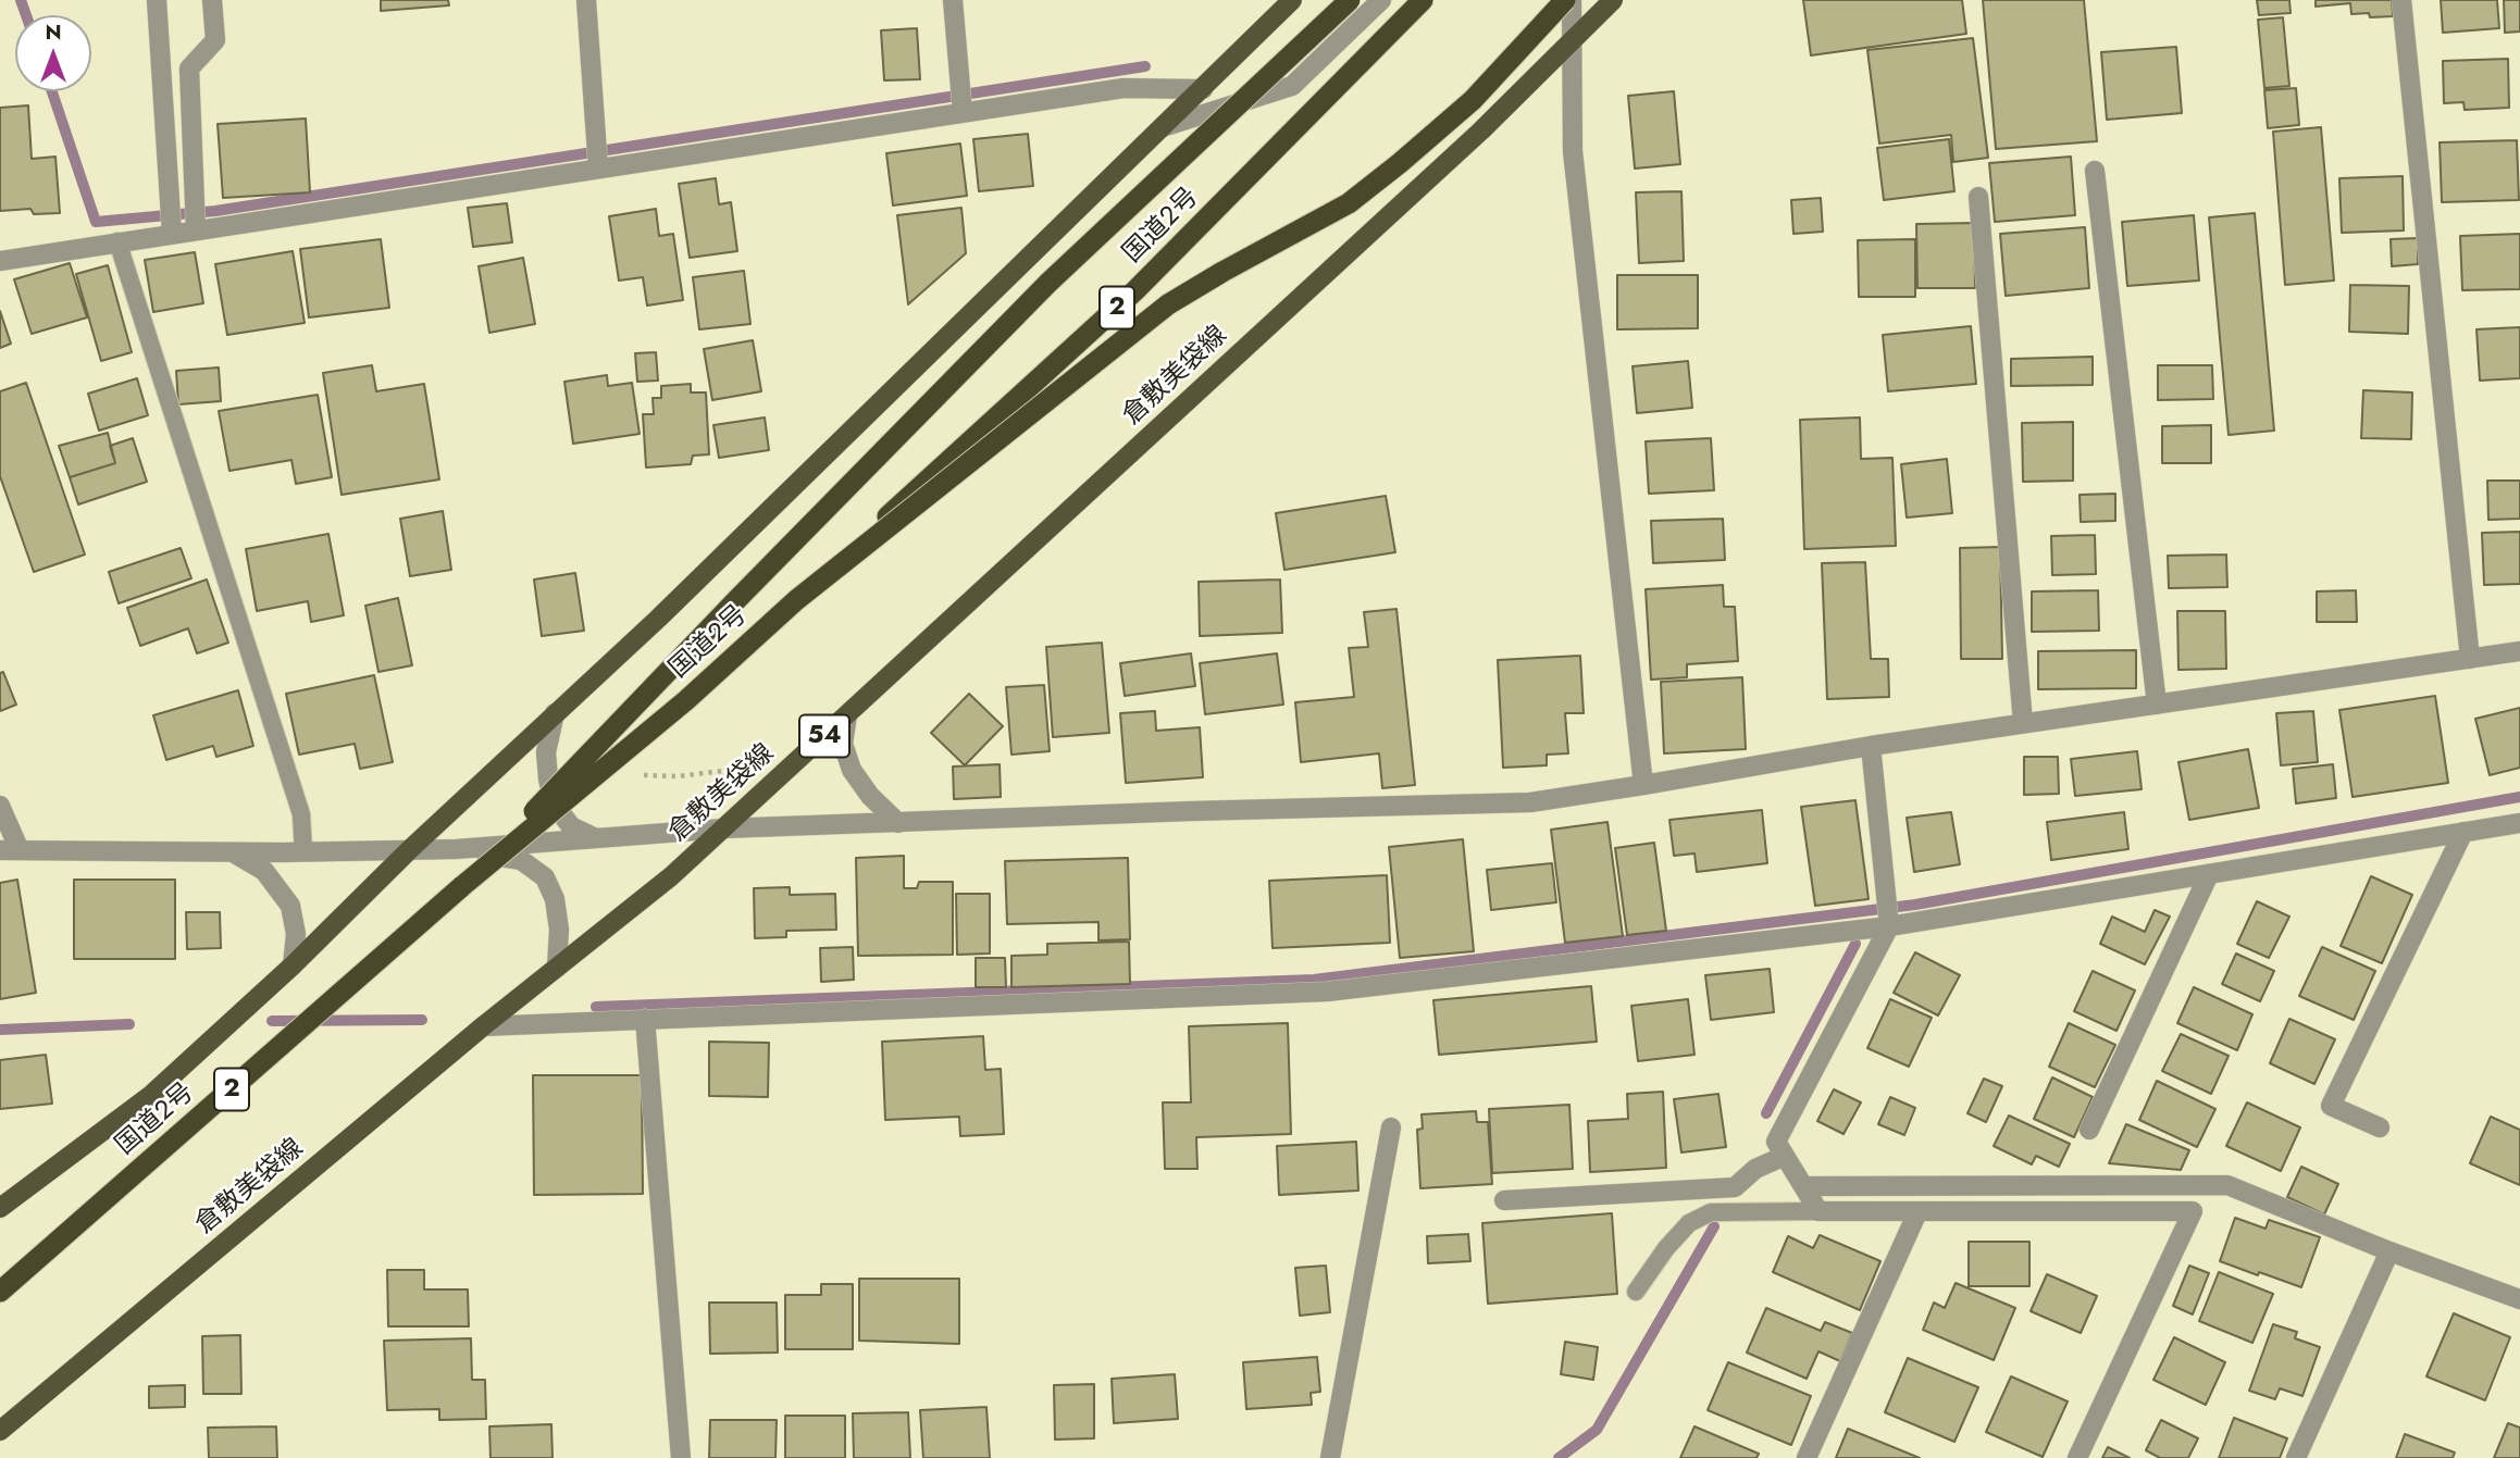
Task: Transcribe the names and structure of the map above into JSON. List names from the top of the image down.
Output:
{
  "streets": {
    "highway": ["国道2号", "2"],
    "main road": ["倉敷美袋線", "54"]
  },
  "north": "top"
}
